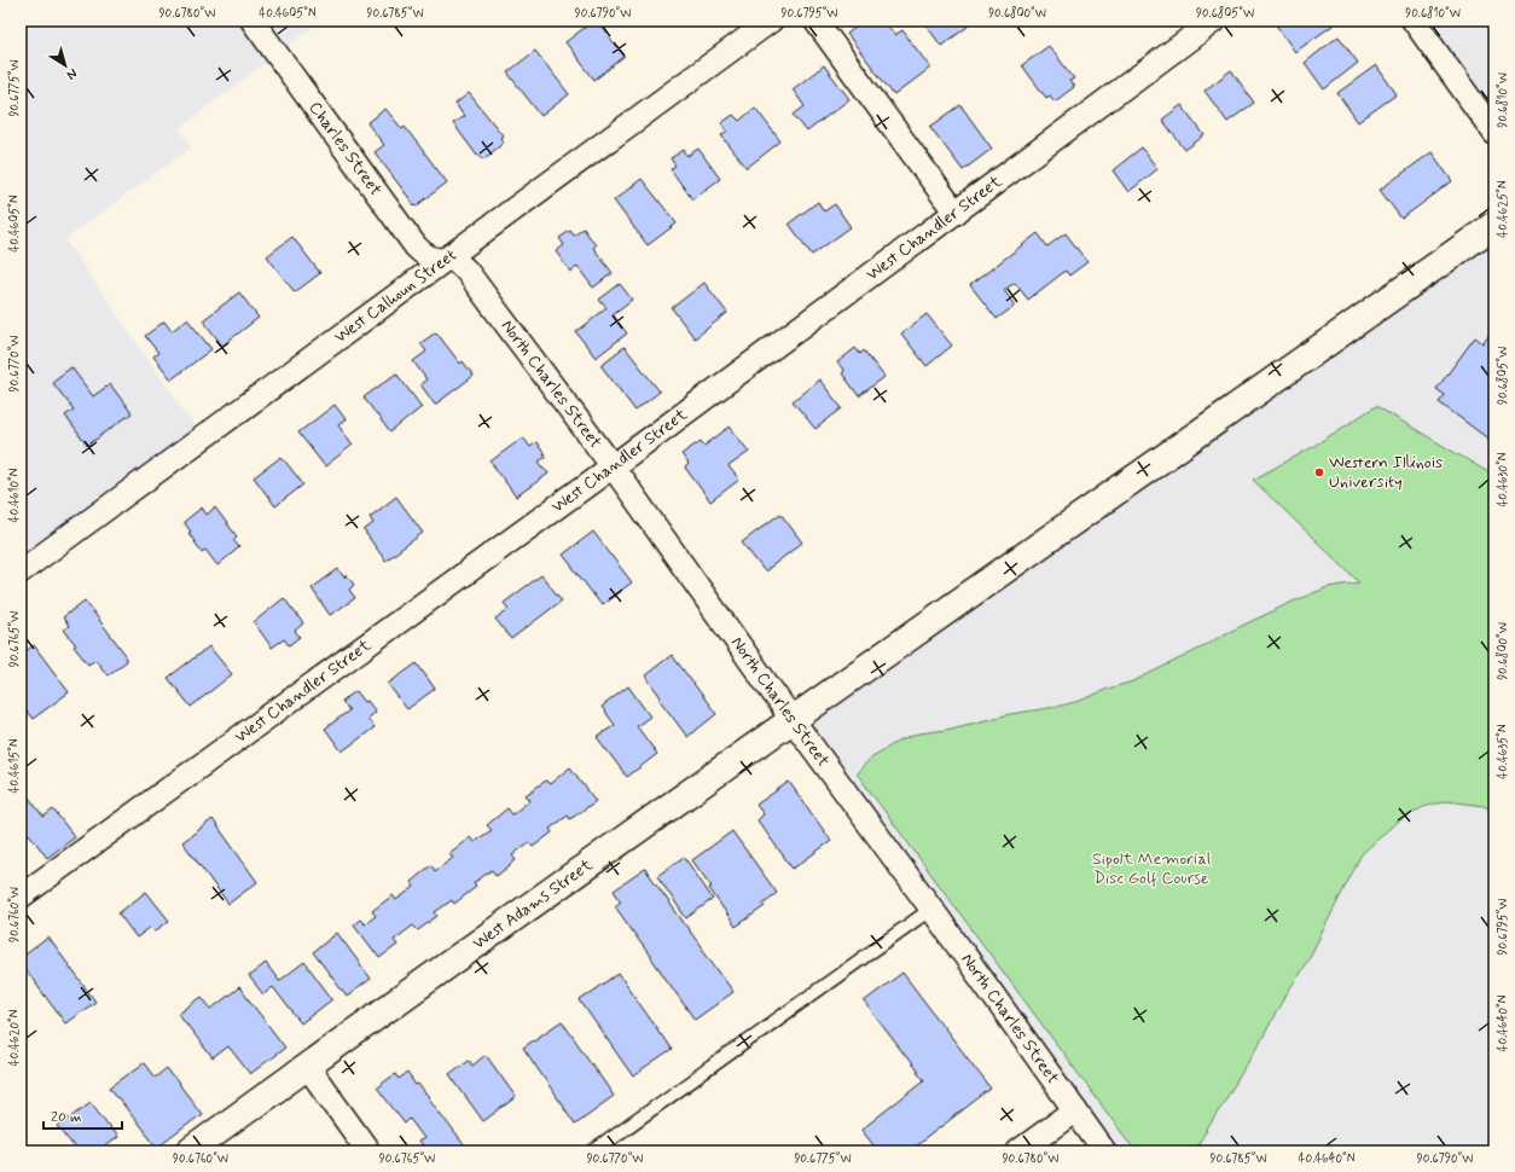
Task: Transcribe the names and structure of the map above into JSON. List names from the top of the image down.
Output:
{
  "streets": {
    "street": [
      "Charles Street",
      "West Chandler Street",
      "West Calhoun Street",
      "North Charles Street",
      "West Adams Street"
    ]
  },
  "crossings": [
    ["Charles Street", "West Calhoun Street"],
    ["Charles Street", "North Charles Street"],
    ["West Chandler Street", "North Charles Street"],
    ["West Calhoun Street", "North Charles Street"],
    ["North Charles Street", "West Adams Street"]
  ],
  "parks": ["Sipolt Memorial Disc Golf Course"],
  "places": ["Western Illinois University"],
  "scale_bar": "20 m",
  "north": "bottom right",
  "coordinates": [
    "90.6780°W",
    "40.4605°N",
    "90.6785°W",
    "90.6790°W",
    "90.6795°W",
    "90.6800°W",
    "90.6805°W",
    "90.6810°W",
    "90.6775°W",
    "40.4625°N",
    "90.6770°W",
    "40.4630°N",
    "40.4610°N",
    "90.6765°W",
    "40.4635°N",
    "40.4615°N",
    "90.6760°W",
    "40.4640°N",
    "40.4620°N"
  ]
}
